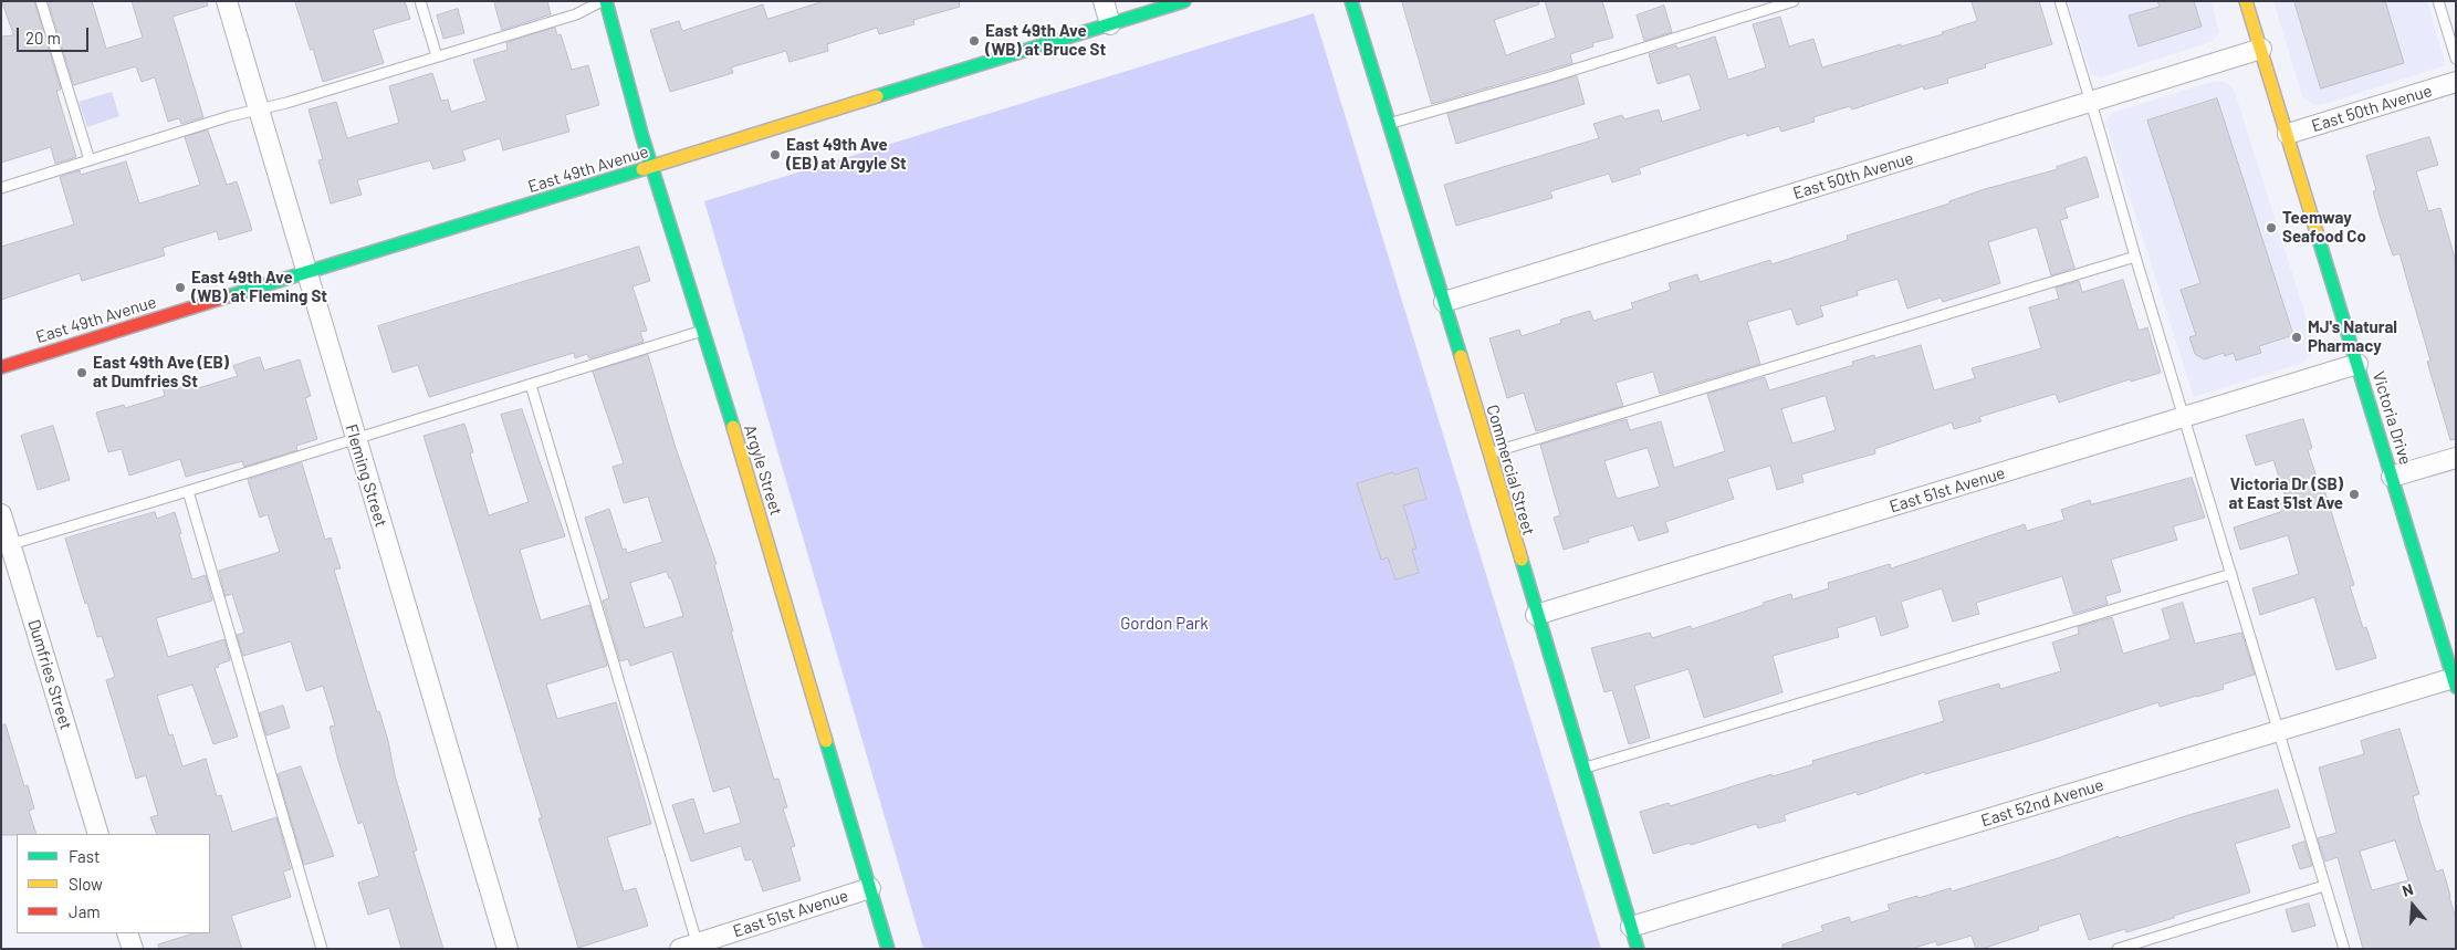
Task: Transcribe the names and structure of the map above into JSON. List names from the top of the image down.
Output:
{
  "streets": {
    "street": [
      "East 50th Avenue",
      "East 49th Avenue",
      "Victoria Drive",
      "Argyle Street",
      "Commercial Street",
      "Fleming Street",
      "East 51st Avenue",
      "Dumfries Street",
      "East 52nd Avenue"
    ]
  },
  "crossings": [
    ["East 50th Avenue", "Victoria Drive"],
    ["East 50th Avenue", "Commercial Street"],
    ["East 49th Avenue", "Argyle Street"],
    ["East 49th Avenue", "Fleming Street"],
    ["Victoria Drive", "East 51st Avenue"],
    ["Victoria Drive", "East 52nd Avenue"],
    ["Argyle Street", "East 51st Avenue"],
    ["Commercial Street", "East 51st Avenue"],
    ["Commercial Street", "East 52nd Avenue"]
  ],
  "parks": ["Gordon Park"],
  "places": [
    "East 49th Ave (WB) at Bruce St",
    "East 49th Ave (EB) at Argyle St",
    "Teemway Seafood Co",
    "East 49th Ave (WB) at Fleming St",
    "MJ's Natural Pharmacy",
    "East 49th Ave (EB) at Dumfries St",
    "Victoria Dr (SB) at East 51st Ave"
  ],
  "legend": ["Fast", "Slow", "Jam"],
  "scale_bar": "20 m",
  "north": "top"
}
